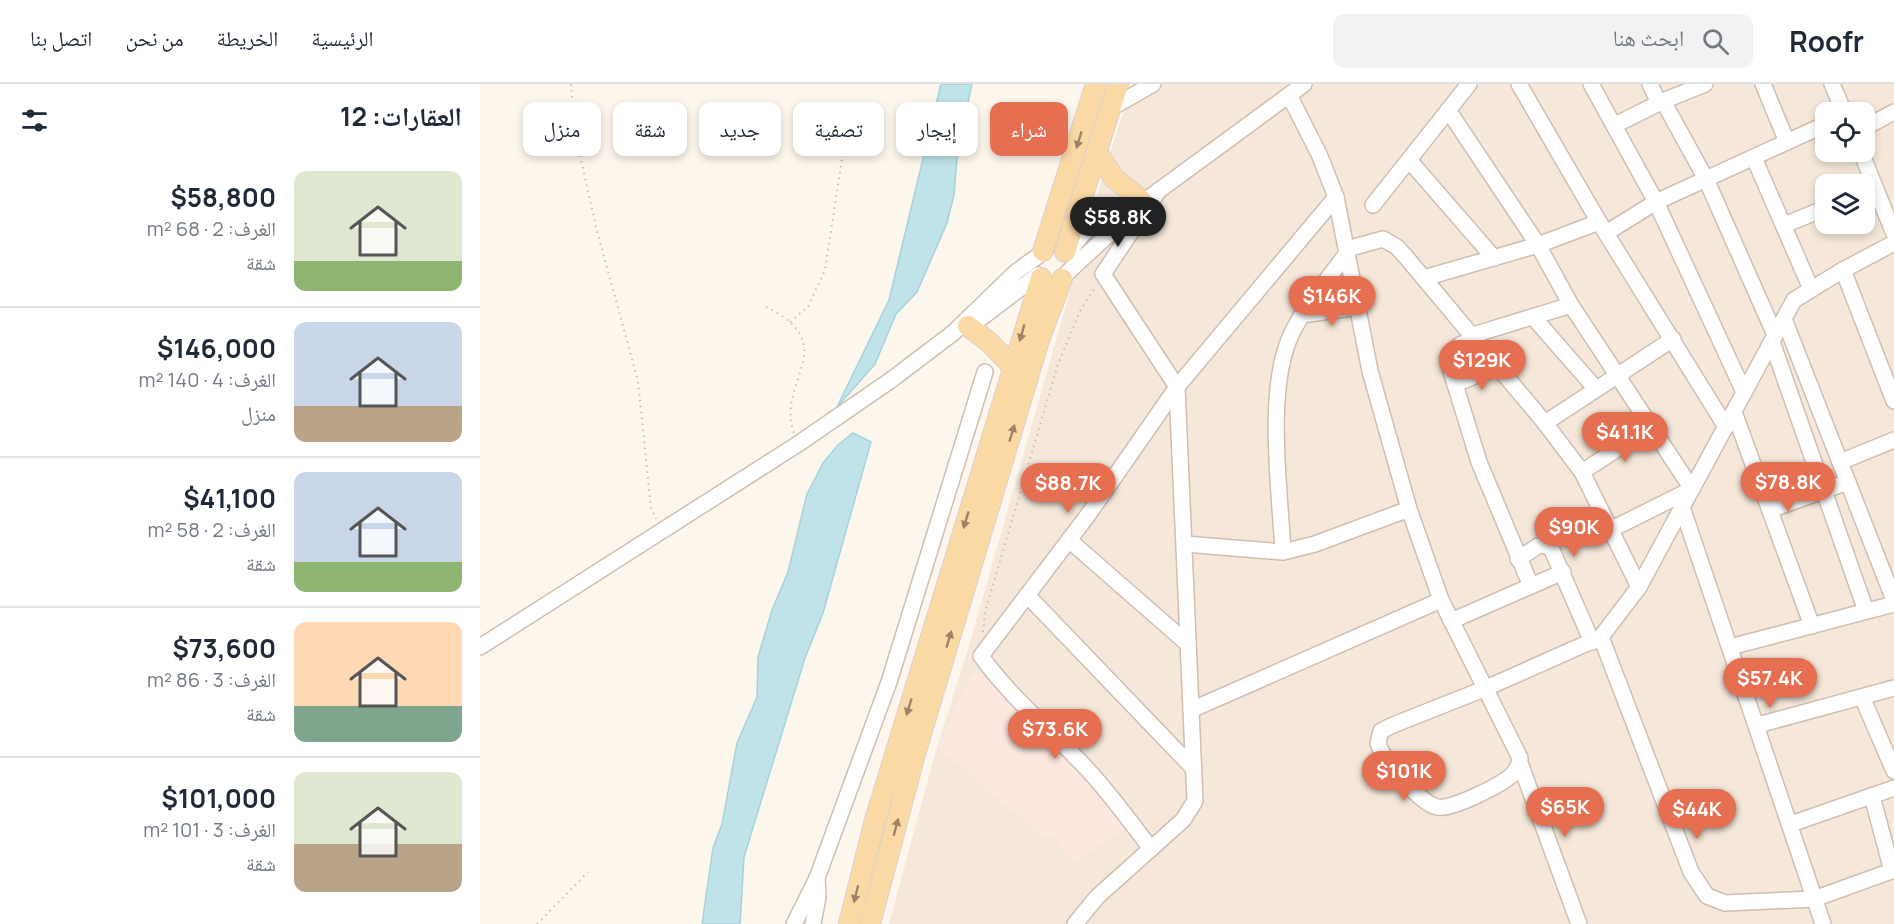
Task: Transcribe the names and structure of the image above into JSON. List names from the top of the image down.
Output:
{
  "page": {
    "header": "Roofr",
    "search": "ابحث هنا",
    "nav": [
      "الرئيسية",
      "الخريطة",
      "من نحن",
      "اتصل بنا"
    ],
    "heading": "العقارات: 12",
    "chip": [
      "شراء",
      "إيجار",
      "تصفية",
      "جديد",
      "شقة",
      "منزل"
    ],
    "list": [
      {
        "name": "$58,800",
        "note": "الغرف: 2 · 68 m² · شقة"
      },
      {
        "name": "$146,000",
        "note": "الغرف: 4 · 140 m² · منزل"
      },
      {
        "name": "$41,100",
        "note": "الغرف: 2 · 58 m² · شقة"
      },
      {
        "name": "$73,600",
        "note": "الغرف: 3 · 86 m² · شقة"
      },
      {
        "name": "$101,000",
        "note": "الغرف: 3 · 101 m² · شقة"
      }
    ],
    "price": [
      "$58.8K",
      "$146K",
      "$129K",
      "$41.1K",
      "$78.8K",
      "$88.7K",
      "$90K",
      "$57.4K",
      "$73.6K",
      "$101K",
      "$65K",
      "$44K"
    ]
  }
}
